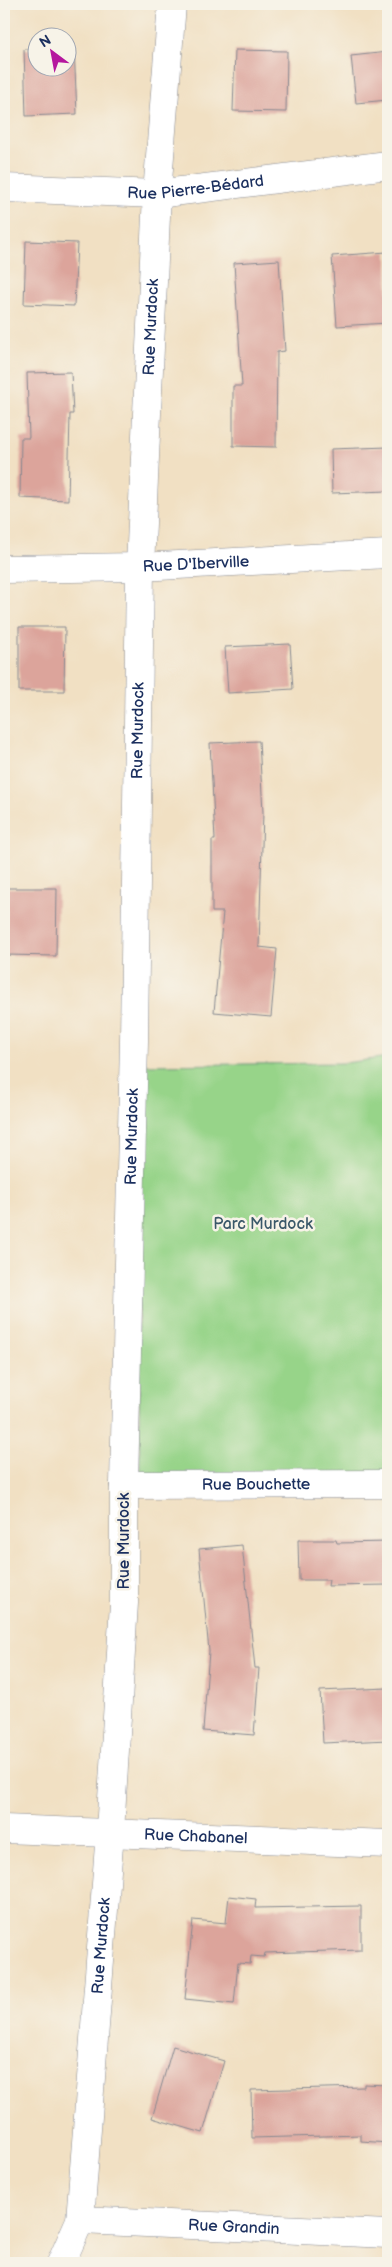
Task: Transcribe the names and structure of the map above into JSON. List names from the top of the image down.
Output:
{
  "streets": {
    "street": [
      "Rue Pierre-Bédard",
      "Rue Murdock",
      "Rue D'Iberville",
      "Rue Bouchette",
      "Rue Chabanel",
      "Rue Grandin"
    ]
  },
  "crossings": [
    ["Rue Pierre-Bédard", "Rue Murdock"],
    ["Rue Murdock", "Rue D'Iberville"],
    ["Rue Murdock", "Rue Bouchette"],
    ["Rue Murdock", "Rue Chabanel"],
    ["Rue Murdock", "Rue Grandin"]
  ],
  "parks": ["Parc Murdock"],
  "north": "top left"
}
